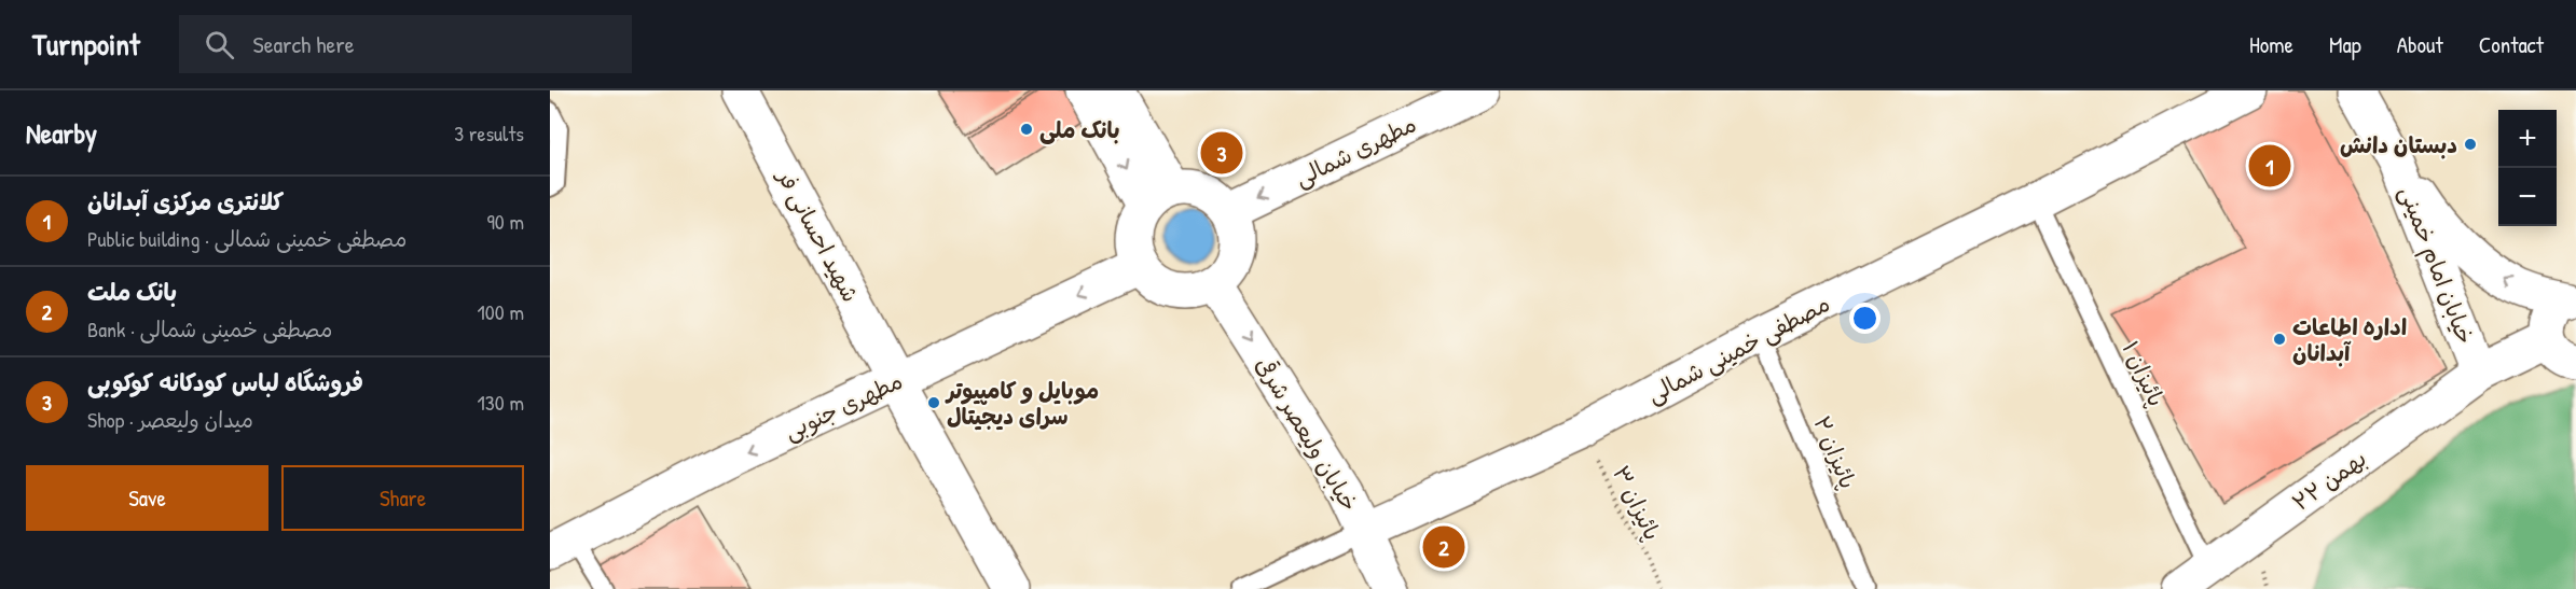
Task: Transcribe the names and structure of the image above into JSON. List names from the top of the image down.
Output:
{
  "streets": {
    "main road": [
      "مطهری شمالی",
      "شهید احسانی فر",
      "خیابان امام خمینی",
      "مصطفی خمینی شمالی",
      "مطهری جنوبی",
      "خیابان ولیعصر شرقی",
      "۲۲ بهمن"
    ],
    "lane": ["پائیزان ۱", "پائیزان ۲"],
    "path": ["پائیزان ۳"]
  },
  "crossings": [
    ["مطهری شمالی", "مطهری جنوبی"],
    ["مطهری شمالی", "خیابان ولیعصر شرقی"],
    ["شهید احسانی فر", "مطهری جنوبی"],
    ["خیابان امام خمینی", "۲۲ بهمن"],
    ["مصطفی خمینی شمالی", "پائیزان ۱"],
    ["مصطفی خمینی شمالی", "خیابان ولیعصر شرقی"],
    ["مصطفی خمینی شمالی", "پائیزان ۲"],
    ["مصطفی خمینی شمالی", "پائیزان ۳"],
    ["پائیزان ۱", "۲۲ بهمن"],
    ["مطهری جنوبی", "خیابان ولیعصر شرقی"]
  ],
  "one_way": ["مطهری شمالی", "مطهری جنوبی", "خیابان ولیعصر شرقی"],
  "places": [
    "بانک ملی",
    "دبستان دانش",
    "اداره اطاعات آبدانان",
    "موبایل و کامپیوتر سرای دیجیتال"
  ],
  "page": {
    "header": "Turnpoint",
    "search": "Search here",
    "nav": [
      "Home",
      "Map",
      "About",
      "Contact"
    ],
    "heading": ["Nearby", "3 results"],
    "map_buttons": ["+", "−"],
    "pins": ["3", "1", "2"],
    "list": [
      {
        "mark": "1",
        "name": "کلانتری مرکزی آبدانان",
        "note": "Public building · مصطفی خمینی شمالی",
        "value": "90 m"
      },
      {
        "mark": "2",
        "name": "بانک ملت",
        "note": "Bank · مصطفی خمینی شمالی",
        "value": "100 m"
      },
      {
        "mark": "3",
        "name": "فروشگاه لباس کودکانه کوکوبی",
        "note": "Shop · میدان ولیعصر",
        "value": "130 m"
      }
    ],
    "buttons": ["Save", "Share"]
  }
}
